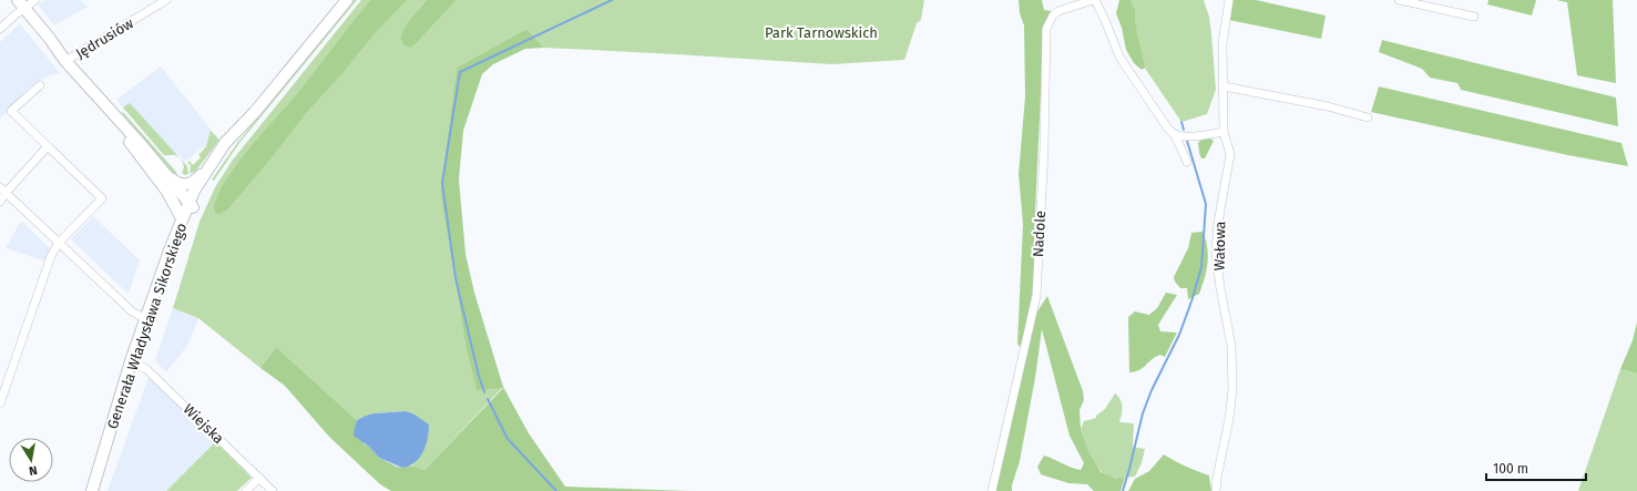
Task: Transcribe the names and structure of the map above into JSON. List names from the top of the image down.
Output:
{
  "streets": {
    "street": [
      "Jędrusiów",
      "Nadole",
      "Wałowa",
      "Generała Władysława Sikorskiego",
      "Wiejska"
    ]
  },
  "crossings": [
    ["Generała Władysława Sikorskiego", "Wiejska"]
  ],
  "parks": ["Park Tarnowskich"],
  "scale_bar": "100 m",
  "north": "bottom"
}
